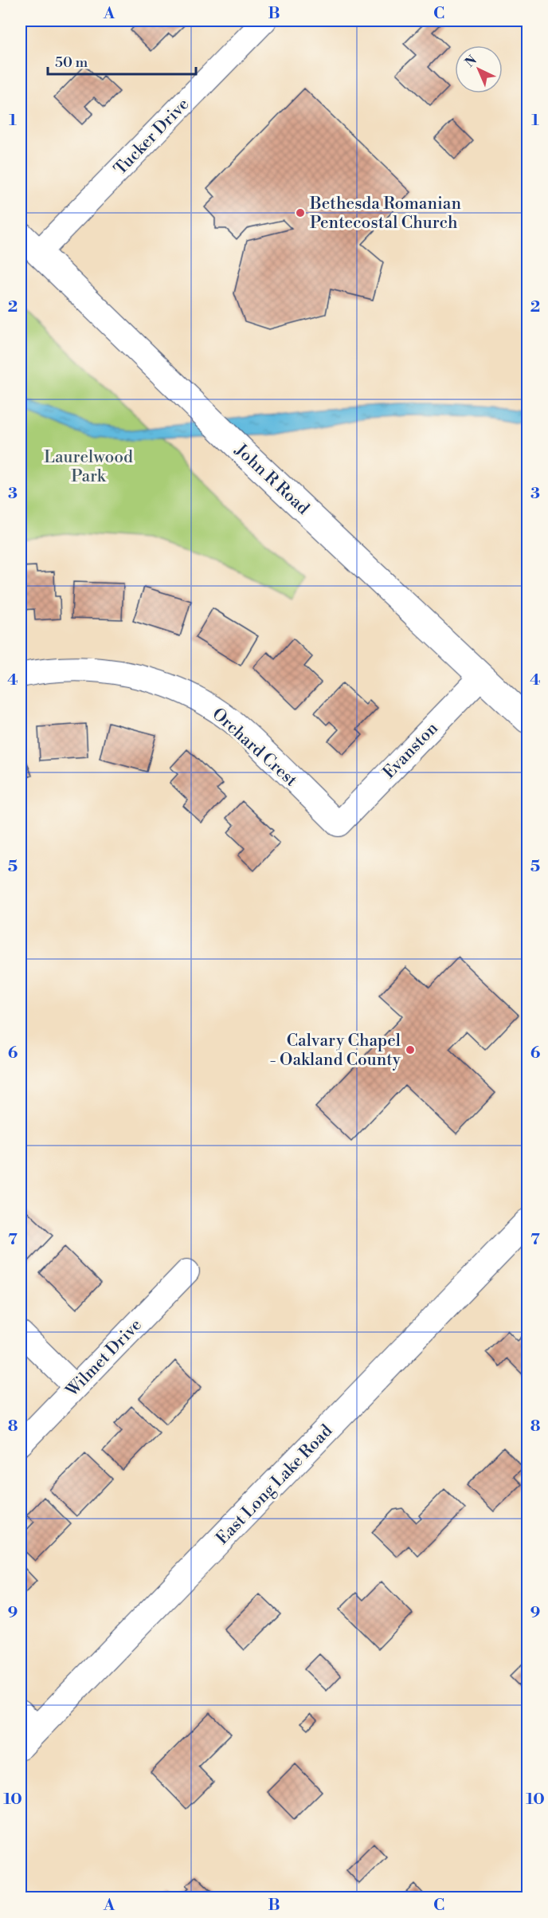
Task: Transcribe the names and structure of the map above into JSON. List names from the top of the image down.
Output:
{
  "streets": {
    "main road": ["John R Road", "East Long Lake Road"],
    "street": [
      "Tucker Drive",
      "Orchard Crest",
      "Evanston",
      "Wilmet Drive"
    ]
  },
  "crossings": [
    ["Tucker Drive", "John R Road"],
    ["John R Road", "Evanston"],
    ["Orchard Crest", "Evanston"]
  ],
  "parks": ["Laurelwood Park"],
  "places": ["Bethesda Romanian Pentecostal Church", "Calvary Chapel - Oakland County"],
  "scale_bar": "50 m",
  "north": "top left",
  "grid": {
    "columns": ["A", "B", "C"],
    "rows": [
      "1",
      "2",
      "3",
      "4",
      "5",
      "6",
      "7",
      "8",
      "9",
      "10"
    ]
  }
}
